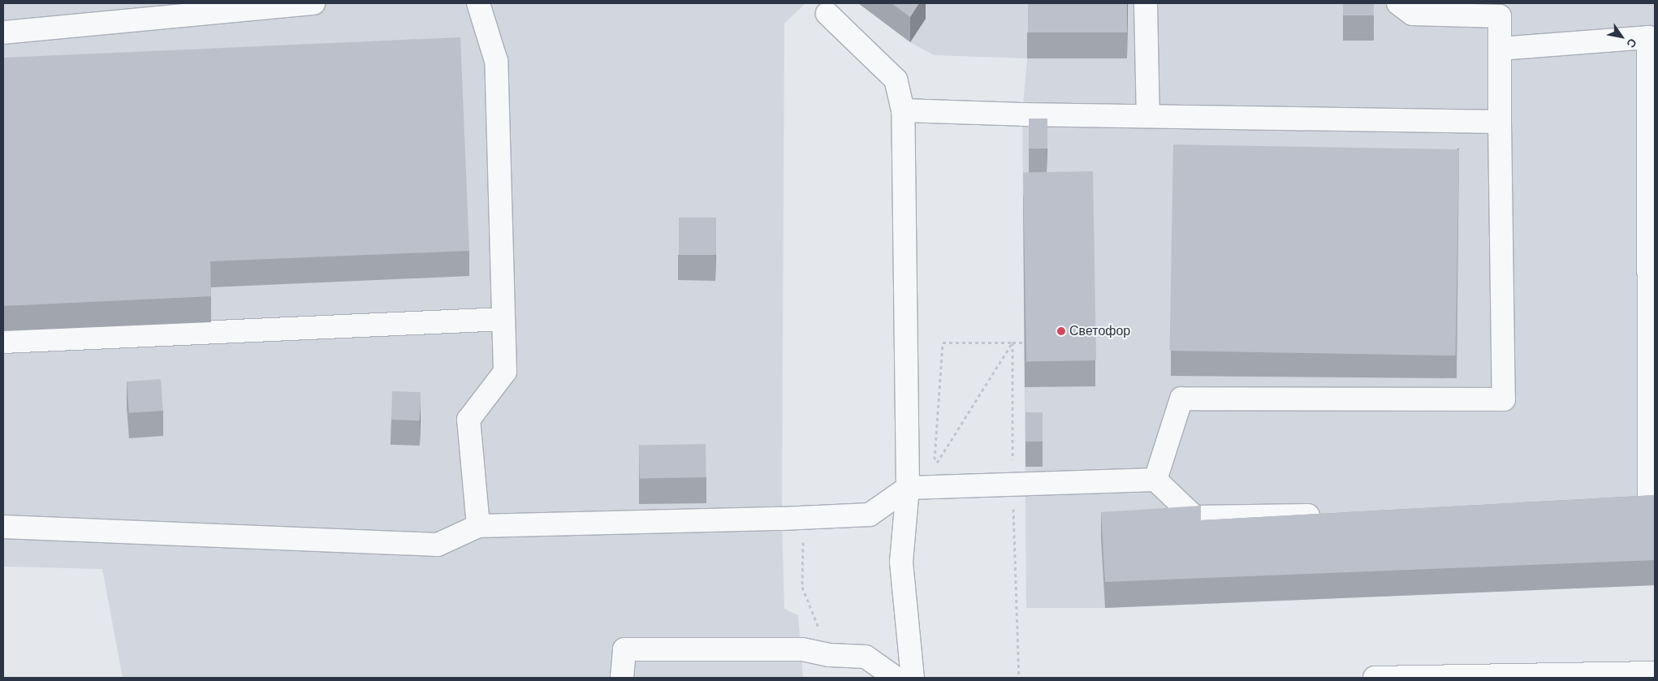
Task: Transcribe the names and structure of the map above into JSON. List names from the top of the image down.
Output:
{
  "places": ["Светофор"],
  "north": "bottom right"
}
